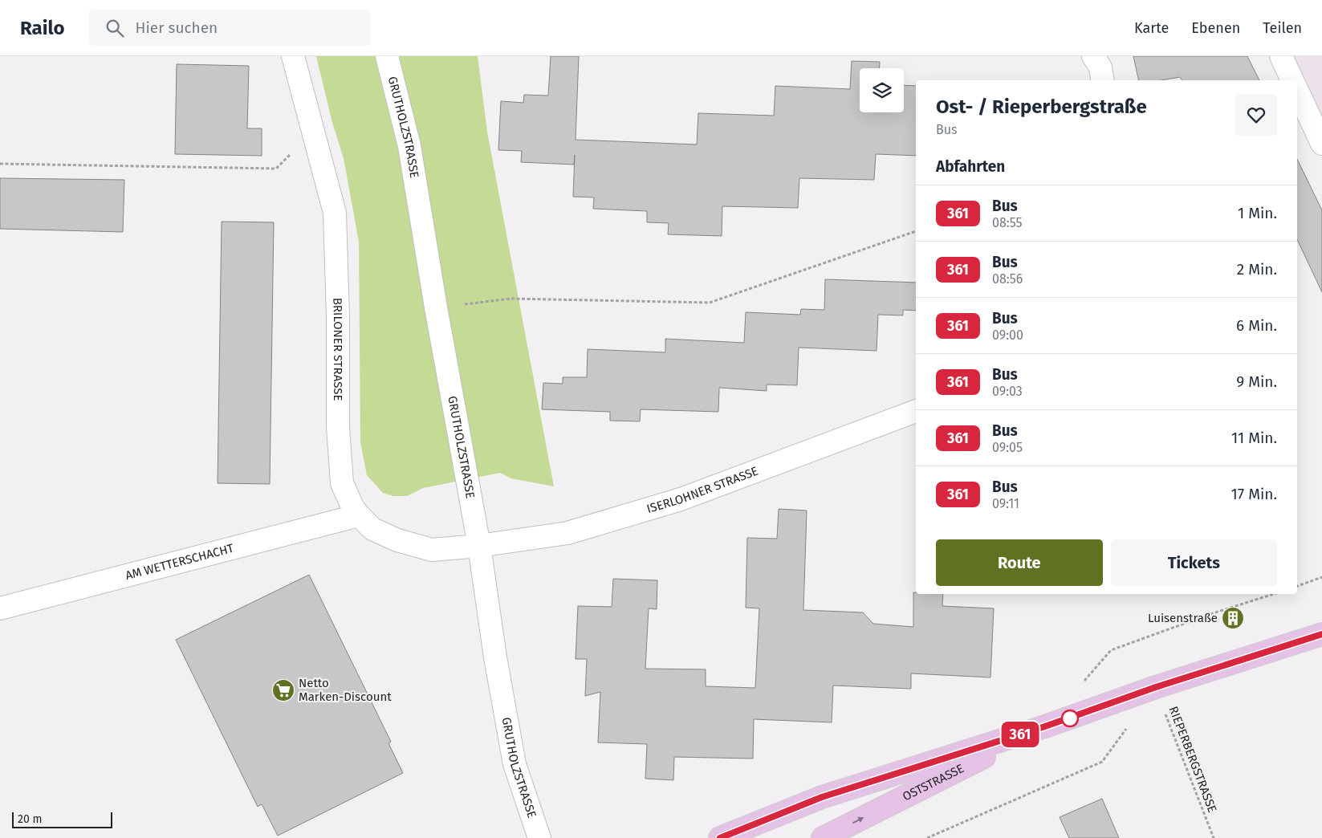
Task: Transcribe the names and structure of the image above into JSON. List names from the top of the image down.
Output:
{
  "streets": {
    "main road": ["OSTSTRASSE"],
    "street": [
      "GRUTHOLZSTRASSE",
      "BRILONER STRASSE",
      "ISERLOHNER STRASSE",
      "AM WETTERSCHACHT"
    ],
    "path": ["RIEPERBERGSTRASSE"]
  },
  "crossings": [
    ["GRUTHOLZSTRASSE", "BRILONER STRASSE"],
    ["GRUTHOLZSTRASSE", "ISERLOHNER STRASSE"],
    ["BRILONER STRASSE", "ISERLOHNER STRASSE"],
    ["BRILONER STRASSE", "AM WETTERSCHACHT"],
    ["RIEPERBERGSTRASSE", "OSTSTRASSE"]
  ],
  "places": {
    "building": ["Luisenstraße"],
    "supermarket": ["Netto Marken-Discount"]
  },
  "lines": ["bus line 361"],
  "scale_bar": "20 m",
  "page": {
    "header": "Railo",
    "search": "Hier suchen",
    "nav": ["Karte", "Ebenen", "Teilen"],
    "on_map": "361",
    "heading": [
      ["Ost- / Rieperbergstraße", "Bus"],
      "Abfahrten"
    ],
    "list": [
      {
        "mark": "361",
        "name": "Bus",
        "note": "08:55",
        "value": "1 Min."
      },
      {
        "mark": "361",
        "name": "Bus",
        "note": "08:56",
        "value": "2 Min."
      },
      {
        "mark": "361",
        "name": "Bus",
        "note": "09:00",
        "value": "6 Min."
      },
      {
        "mark": "361",
        "name": "Bus",
        "note": "09:03",
        "value": "9 Min."
      },
      {
        "mark": "361",
        "name": "Bus",
        "note": "09:05",
        "value": "11 Min."
      },
      {
        "mark": "361",
        "name": "Bus",
        "note": "09:11",
        "value": "17 Min."
      }
    ],
    "buttons": ["Route", "Tickets"],
    "scale": "20 m"
  }
}
